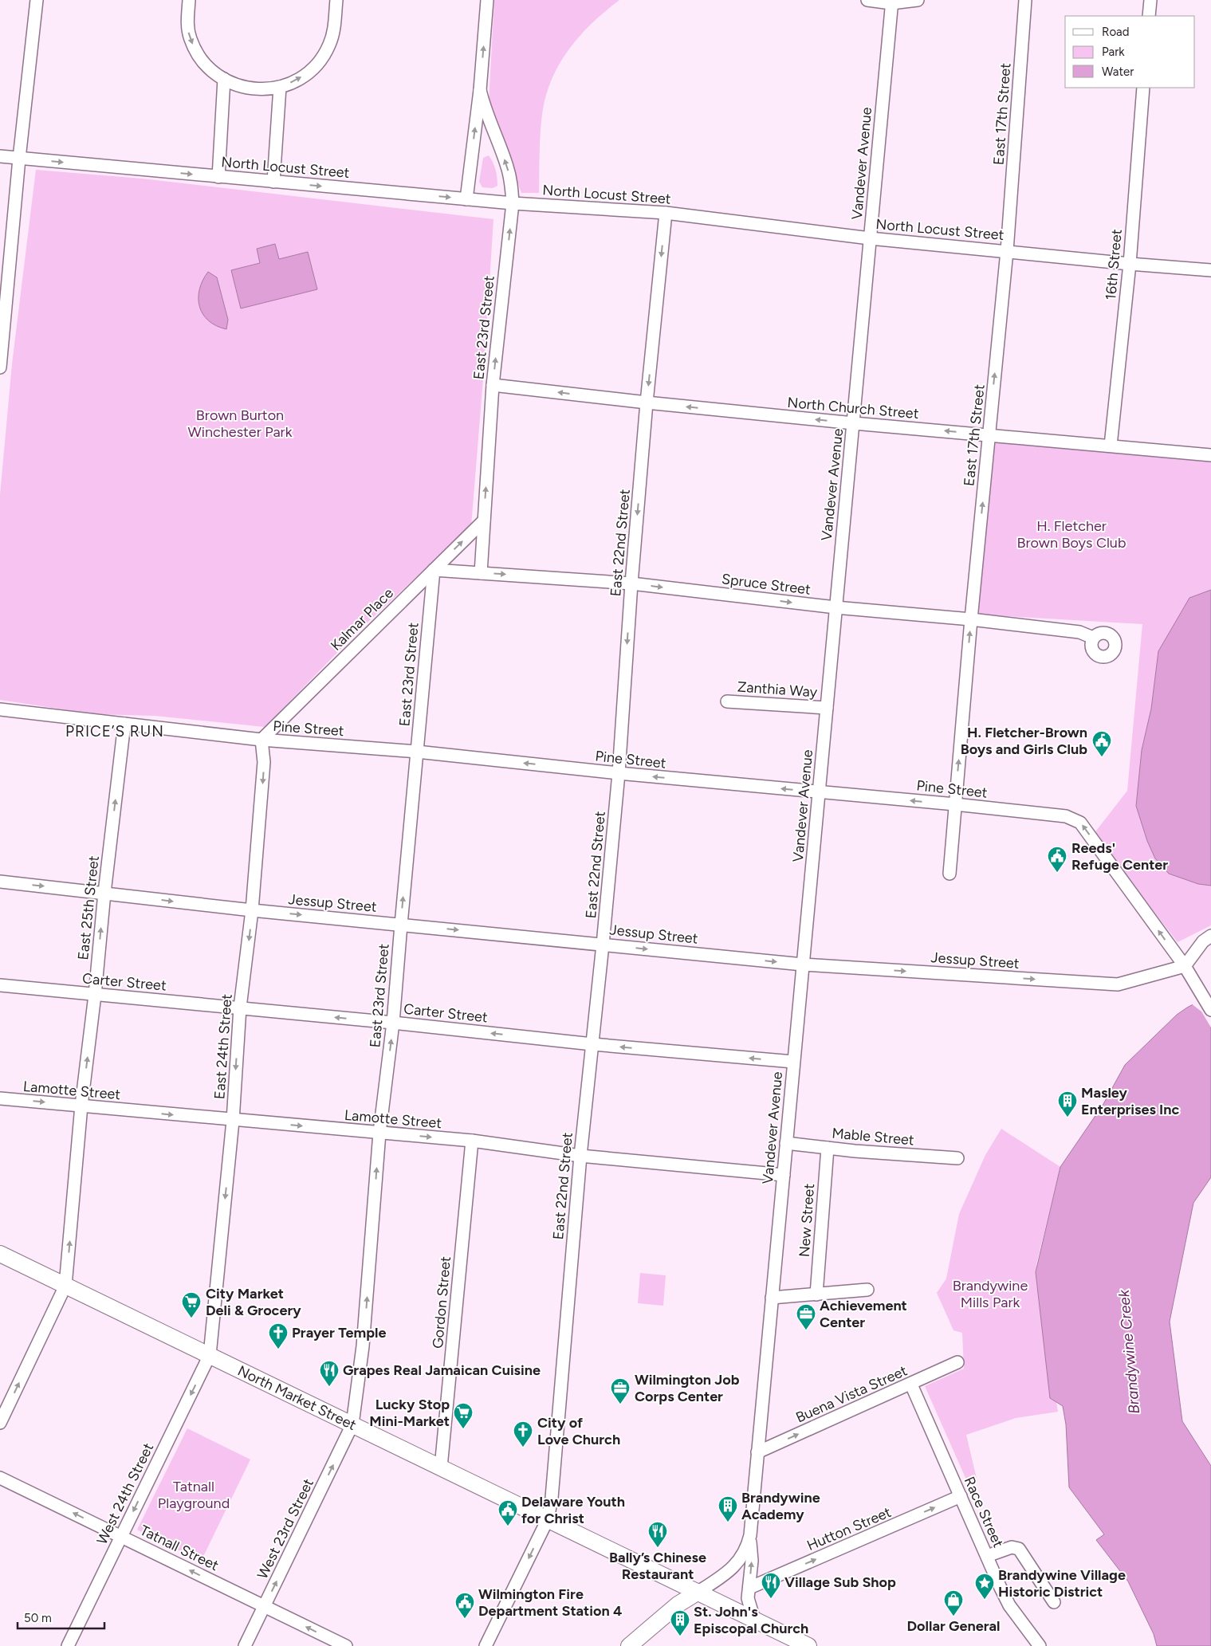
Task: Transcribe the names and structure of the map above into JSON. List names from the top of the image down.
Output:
{
  "streets": {
    "main road": ["North Market Street"],
    "street": [
      "East 17th Street",
      "Vandever Avenue",
      "North Locust Street",
      "16th Street",
      "East 23rd Street",
      "North Church Street",
      "East 22nd Street",
      "Spruce Street",
      "Kalmar Place",
      "Zanthia Way",
      "Pine Street",
      "Jessup Street",
      "East 25th Street",
      "Carter Street",
      "East 24th Street",
      "Lamotte Street",
      "Mable Street",
      "New Street",
      "Gordon Street",
      "Buena Vista Street",
      "West 24th Street",
      "Race Street",
      "West 23rd Street",
      "Hutton Street",
      "Tatnall Street"
    ]
  },
  "crossings": [
    ["East 17th Street", "North Locust Street"],
    ["East 17th Street", "North Church Street"],
    ["East 17th Street", "Spruce Street"],
    ["East 17th Street", "Pine Street"],
    ["Vandever Avenue", "North Locust Street"],
    ["Vandever Avenue", "North Church Street"],
    ["Vandever Avenue", "Spruce Street"],
    ["Vandever Avenue", "Zanthia Way"],
    ["Vandever Avenue", "Pine Street"],
    ["Vandever Avenue", "Jessup Street"],
    ["Vandever Avenue", "Carter Street"],
    ["Vandever Avenue", "Lamotte Street"],
    ["Vandever Avenue", "Mable Street"],
    ["Vandever Avenue", "Buena Vista Street"],
    ["Vandever Avenue", "North Market Street"],
    ["North Locust Street", "16th Street"],
    ["North Locust Street", "East 23rd Street"],
    ["North Locust Street", "East 22nd Street"],
    ["16th Street", "North Church Street"],
    ["East 23rd Street", "North Church Street"],
    ["East 23rd Street", "Spruce Street"],
    ["East 23rd Street", "Kalmar Place"],
    ["East 23rd Street", "Pine Street"],
    ["East 23rd Street", "Jessup Street"],
    ["East 23rd Street", "Carter Street"],
    ["East 23rd Street", "Lamotte Street"],
    ["East 23rd Street", "North Market Street"],
    ["East 23rd Street", "West 23rd Street"],
    ["North Church Street", "East 22nd Street"],
    ["East 22nd Street", "Spruce Street"],
    ["East 22nd Street", "Pine Street"],
    ["East 22nd Street", "Jessup Street"],
    ["East 22nd Street", "Carter Street"],
    ["East 22nd Street", "Lamotte Street"],
    ["East 22nd Street", "North Market Street"],
    ["Spruce Street", "Kalmar Place"],
    ["Kalmar Place", "Pine Street"],
    ["Kalmar Place", "East 24th Street"],
    ["Pine Street", "Jessup Street"],
    ["Pine Street", "East 25th Street"],
    ["Pine Street", "East 24th Street"],
    ["Jessup Street", "East 25th Street"],
    ["Jessup Street", "East 24th Street"],
    ["East 25th Street", "Carter Street"],
    ["East 25th Street", "Lamotte Street"],
    ["East 25th Street", "North Market Street"],
    ["Carter Street", "East 24th Street"],
    ["East 24th Street", "Lamotte Street"],
    ["East 24th Street", "North Market Street"],
    ["East 24th Street", "West 24th Street"],
    ["Lamotte Street", "Gordon Street"],
    ["Mable Street", "New Street"],
    ["Gordon Street", "North Market Street"],
    ["Buena Vista Street", "Race Street"],
    ["North Market Street", "West 24th Street"],
    ["North Market Street", "West 23rd Street"],
    ["West 24th Street", "Tatnall Street"],
    ["Race Street", "Hutton Street"],
    ["West 23rd Street", "Tatnall Street"]
  ],
  "one_way": [
    "East 17th Street",
    "East 23rd Street",
    "North Church Street",
    "East 22nd Street",
    "Spruce Street",
    "Pine Street",
    "Jessup Street",
    "East 25th Street",
    "Carter Street",
    "East 24th Street",
    "Lamotte Street",
    "Buena Vista Street",
    "West 24th Street",
    "West 23rd Street",
    "Hutton Street",
    "Tatnall Street"
  ],
  "districts": ["PRICE’S RUN"],
  "water": ["Brandywine Creek"],
  "parks": [
    "Brown Burton Winchester Park",
    "H. Fletcher Brown Boys Club",
    "Brandywine Mills Park",
    "Tatnall Playground"
  ],
  "places": {
    "public building": [
      "H. Fletcher-Brown Boys and Girls Club",
      "Reeds' Refuge Center",
      "Delaware Youth for Christ",
      "Wilmington Fire Department Station 4"
    ],
    "building": ["Masley Enterprises Inc", "Brandywine Academy", "St. John's Episcopal Church"],
    "supermarket": ["City Market Deli & Grocery", "Lucky Stop Mini-Market"],
    "office": ["Achievement Center", "Wilmington Job Corps Center"],
    "church": ["Prayer Temple", "City of Love Church"],
    "restaurant": ["Grapes Real Jamaican Cuisine", "Bally’s Chinese Restaurant", "Village Sub Shop"],
    "place": ["Brandywine Village Historic District"],
    "shop": ["Dollar General"]
  },
  "legend": ["Road", "Park", "Water"],
  "scale_bar": "50 m"
}
